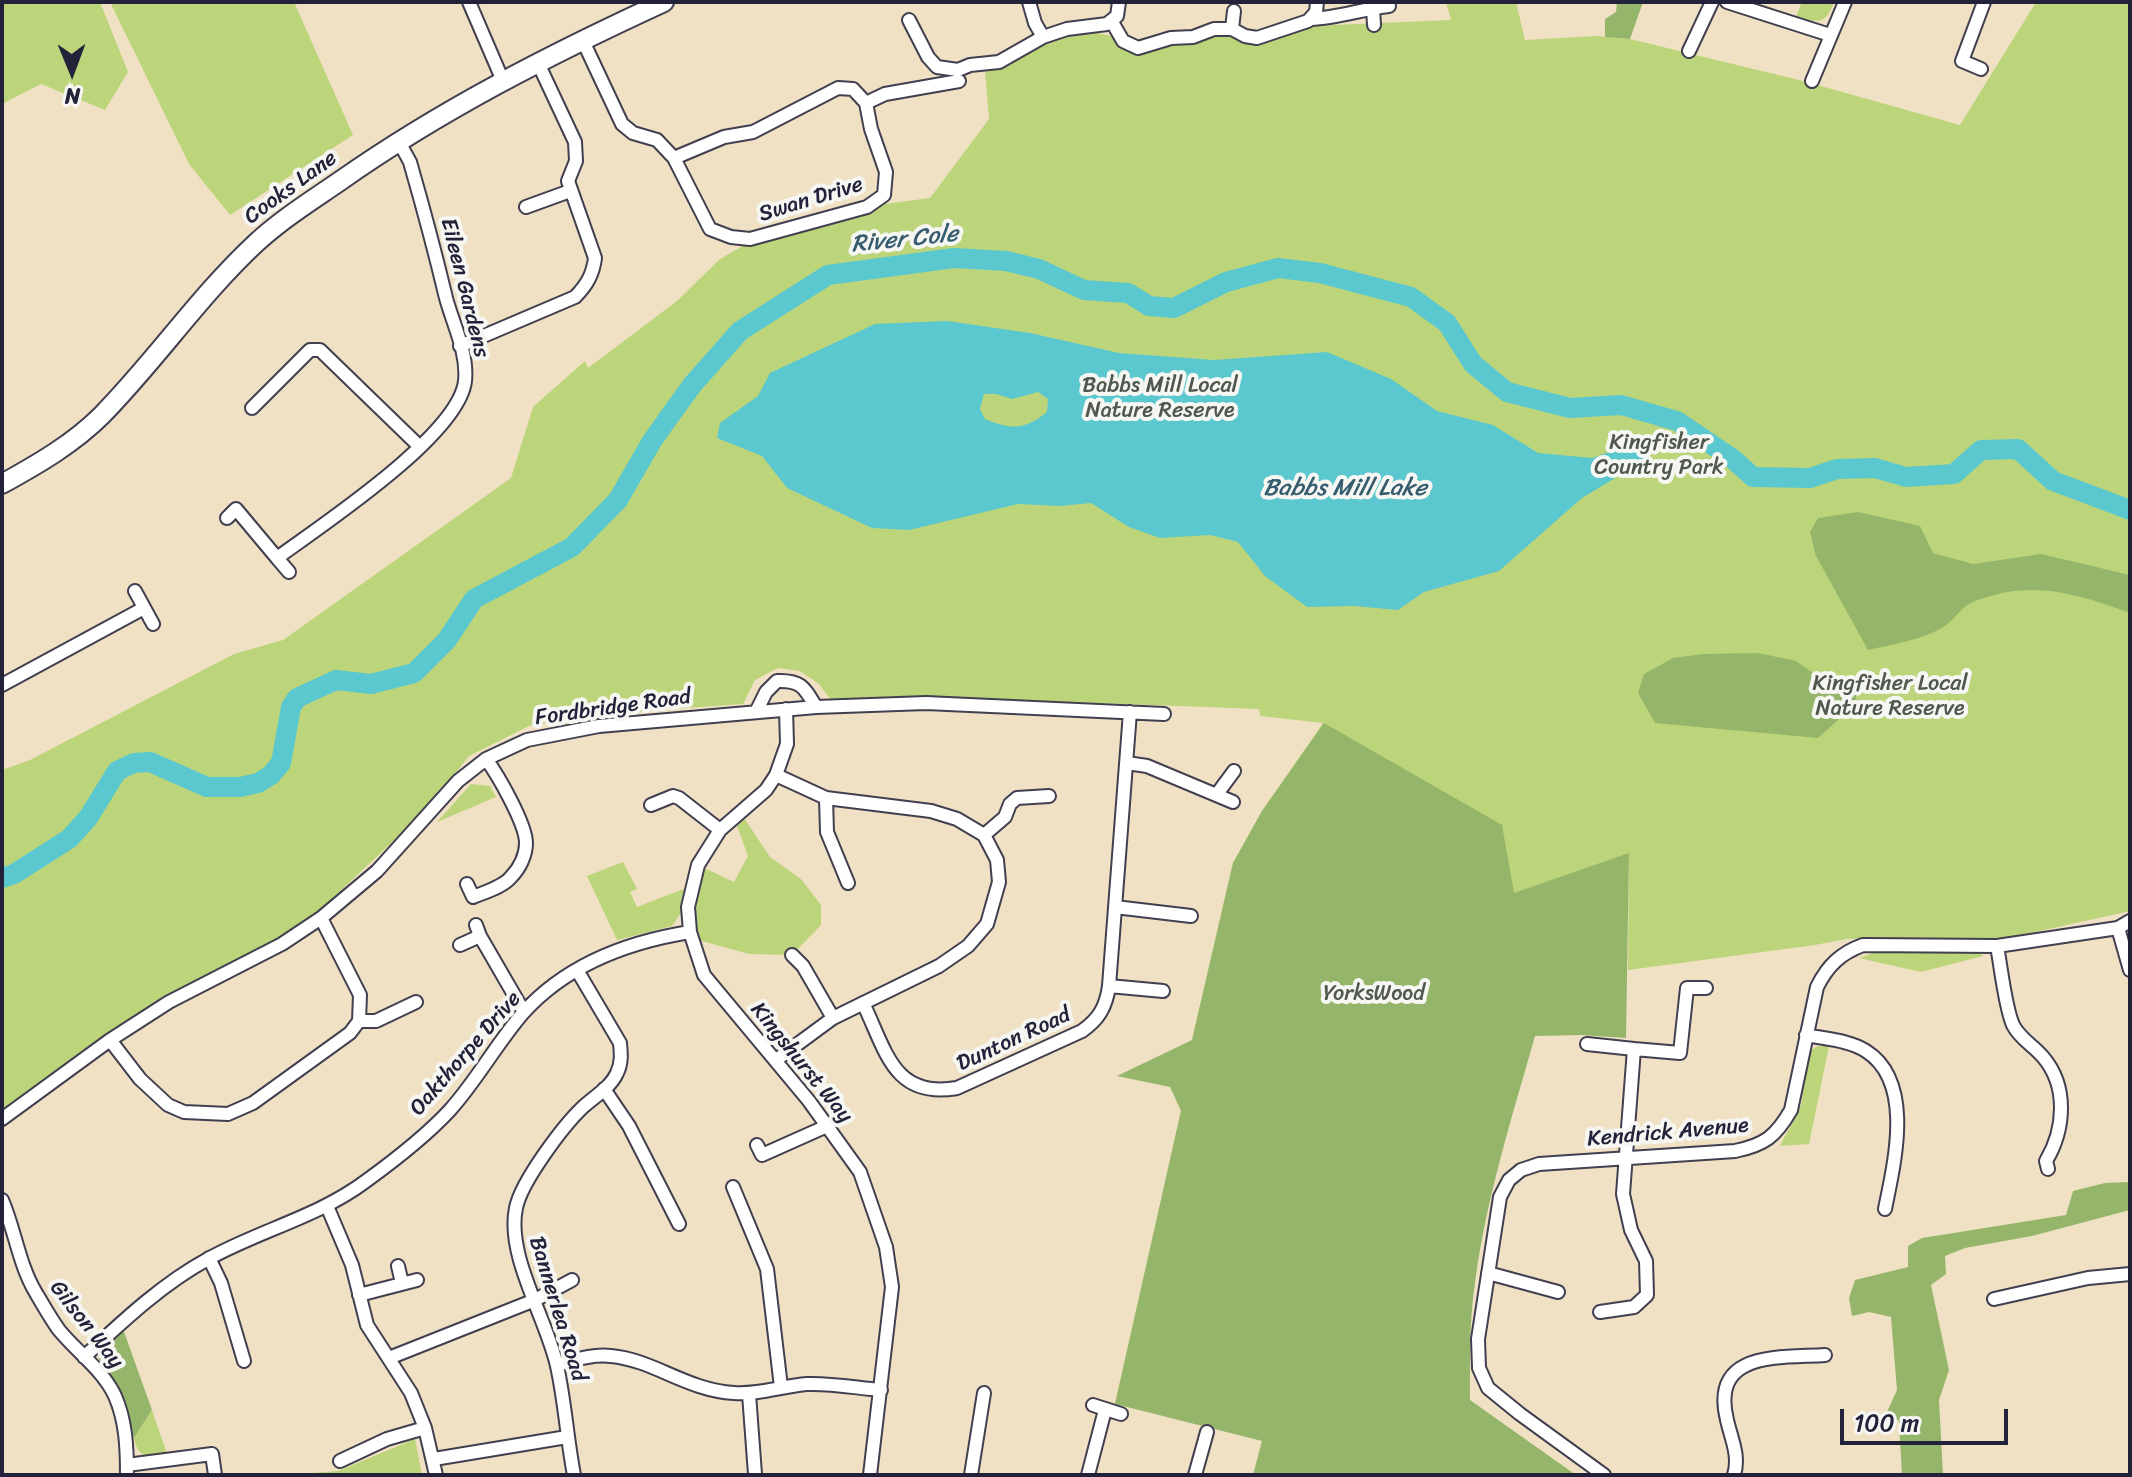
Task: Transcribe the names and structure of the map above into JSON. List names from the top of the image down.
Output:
{
  "streets": {
    "street": [
      "Cooks Lane",
      "Swan Drive",
      "Eileen Gardens",
      "Fordbridge Road",
      "Dunton Road",
      "Oakthorpe Drive",
      "Kingshurst Way",
      "Kendrick Avenue",
      "Bannerlea Road",
      "Gilson Way"
    ]
  },
  "crossings": [
    ["Cooks Lane", "Swan Drive"],
    ["Cooks Lane", "Eileen Gardens"],
    ["Fordbridge Road", "Dunton Road"],
    ["Fordbridge Road", "Kingshurst Way"],
    ["Oakthorpe Drive", "Kingshurst Way"],
    ["Oakthorpe Drive", "Gilson Way"]
  ],
  "water": ["River Cole", "Babbs Mill Lake"],
  "parks": [
    "Babbs Mill Local Nature Reserve",
    "Kingfisher Country Park",
    "Kingfisher Local Nature Reserve",
    "YorksWood"
  ],
  "scale_bar": "100 m",
  "north": "bottom"
}
